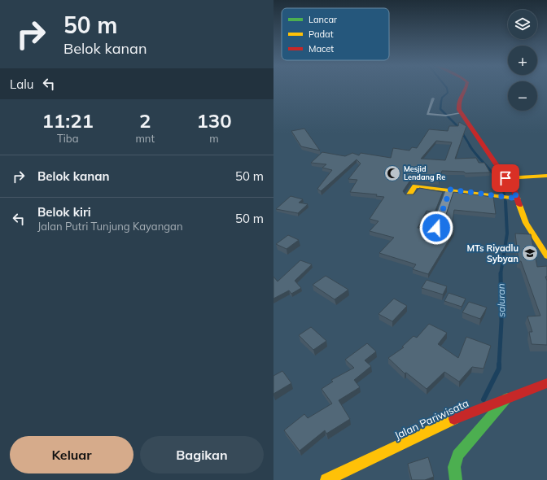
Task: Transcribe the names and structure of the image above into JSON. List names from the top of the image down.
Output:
{
  "streets": {
    "street": ["Jalan Pariwisata"]
  },
  "water": ["saluran"],
  "places": {
    "mosque": ["Mesjid Lendang Re"],
    "school or university": ["MTs Riyadlu Sybyan"]
  },
  "legend": ["Lancar", "Padat", "Macet"],
  "page": {
    "turn": ["50 m", "Belok kanan"],
    "map_buttons": ["+", "−"],
    "then": "Lalu",
    "eta": [
      "11:21",
      "Tiba",
      "2",
      "mnt",
      "130",
      "m"
    ],
    "list": [
      {
        "name": "Belok kanan",
        "value": "50 m"
      },
      {
        "name": "Belok kiri",
        "note": "Jalan Putri Tunjung Kayangan",
        "value": "50 m"
      }
    ],
    "buttons": ["Keluar", "Bagikan"]
  }
}
